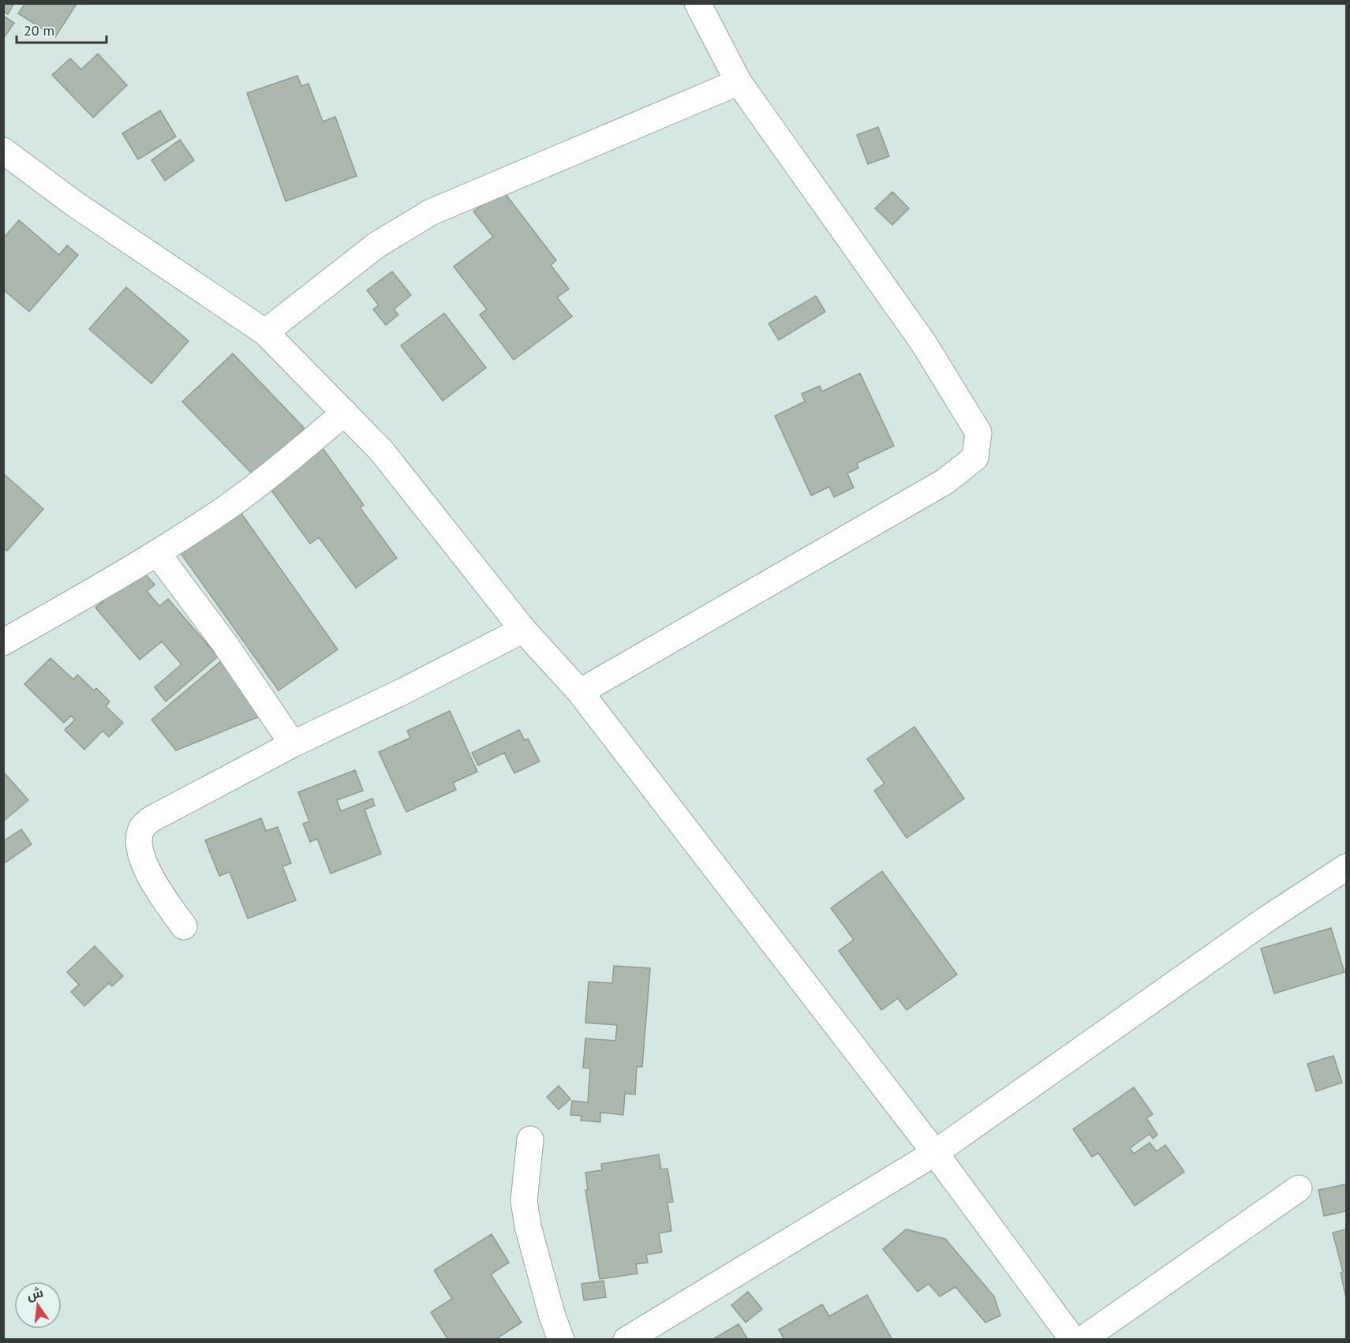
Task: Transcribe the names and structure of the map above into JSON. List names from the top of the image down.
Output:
{
  "scale_bar": "20 m",
  "north": "top"
}
